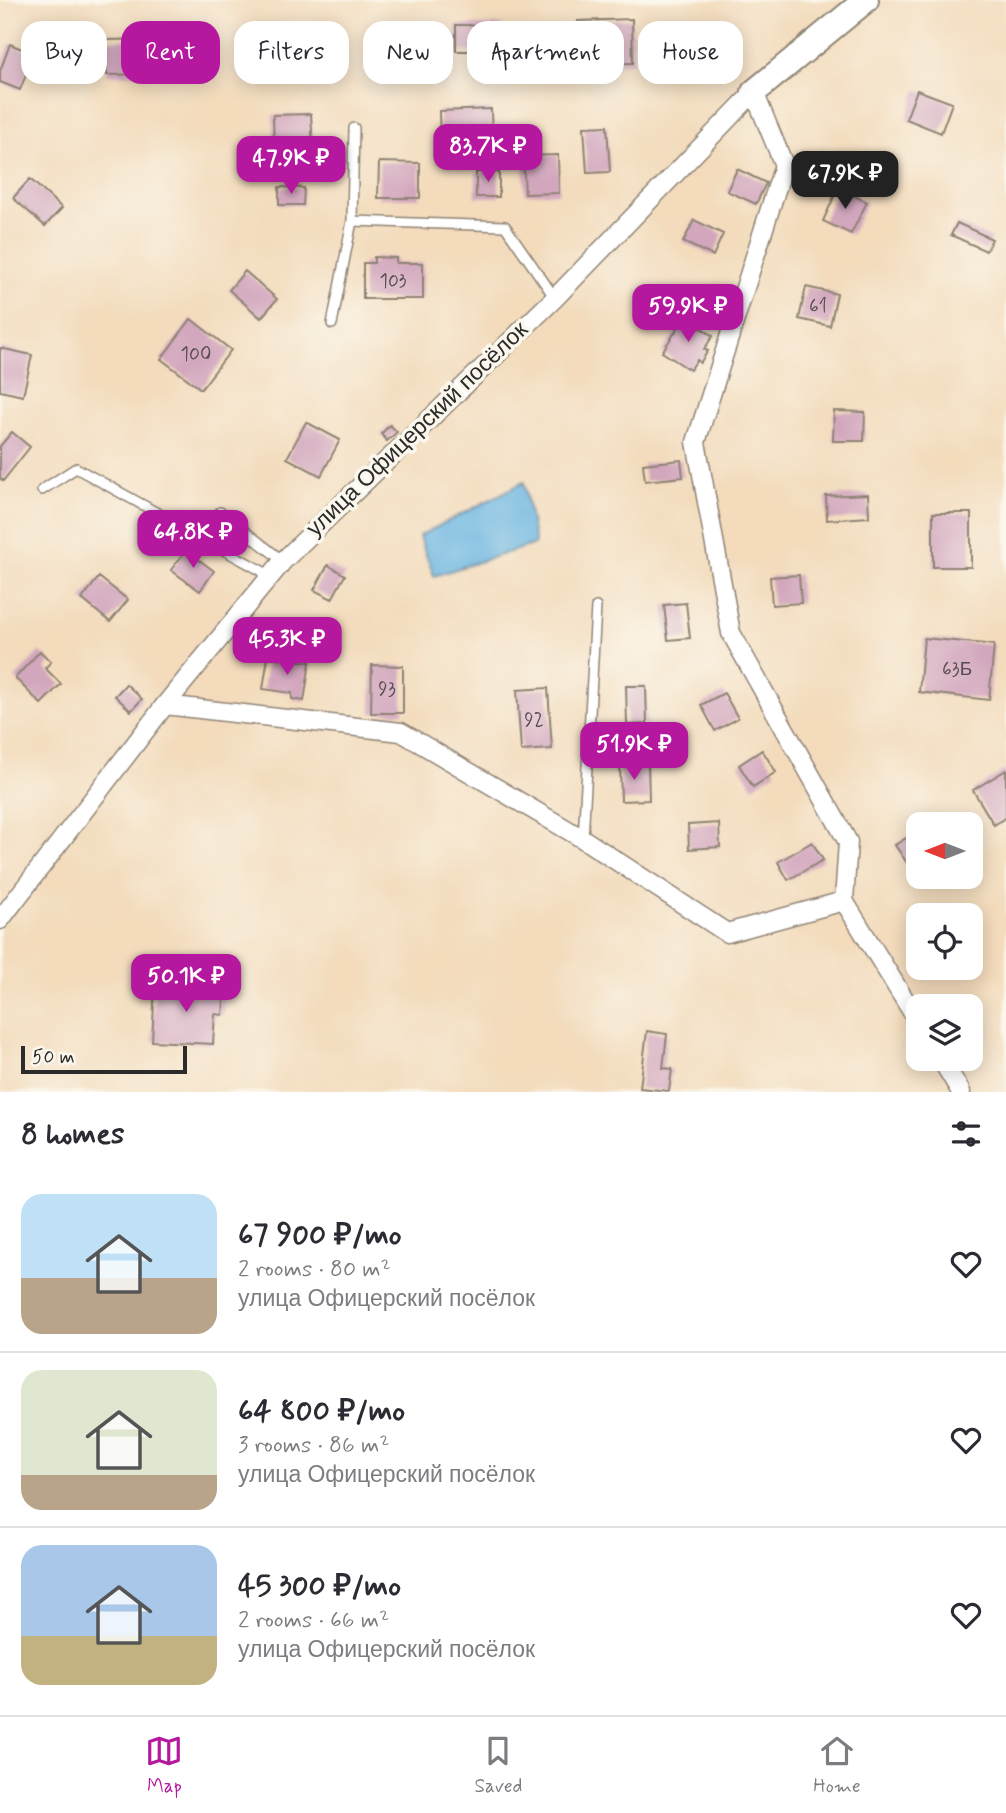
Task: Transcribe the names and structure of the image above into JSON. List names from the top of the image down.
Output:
{
  "streets": {
    "street": ["улица Офицерский посёлок"]
  },
  "house_numbers": [
    "103",
    "61",
    "100",
    "63Б",
    "93",
    "92"
  ],
  "scale_bar": "50 m",
  "north": "left",
  "page": {
    "chip": [
      "Buy",
      "Rent",
      "Filters",
      "New",
      "Apartment",
      "House"
    ],
    "price": [
      "83.7K ₽",
      "47.9K ₽",
      "67.9K ₽",
      "59.9K ₽",
      "64.8K ₽",
      "45.3K ₽",
      "51.9K ₽",
      "50.1K ₽"
    ],
    "scale": "50 m",
    "heading": "8 homes",
    "list": [
      {
        "name": "67 900 ₽/mo",
        "note": "2 rooms · 80 m² · улица Офицерский посёлок"
      },
      {
        "name": "64 800 ₽/mo",
        "note": "3 rooms · 86 m² · улица Офицерский посёлок"
      },
      {
        "name": "45 300 ₽/mo",
        "note": "2 rooms · 66 m² · улица Офицерский посёлок"
      }
    ],
    "tabs": ["Map", "Saved", "Home"]
  }
}
